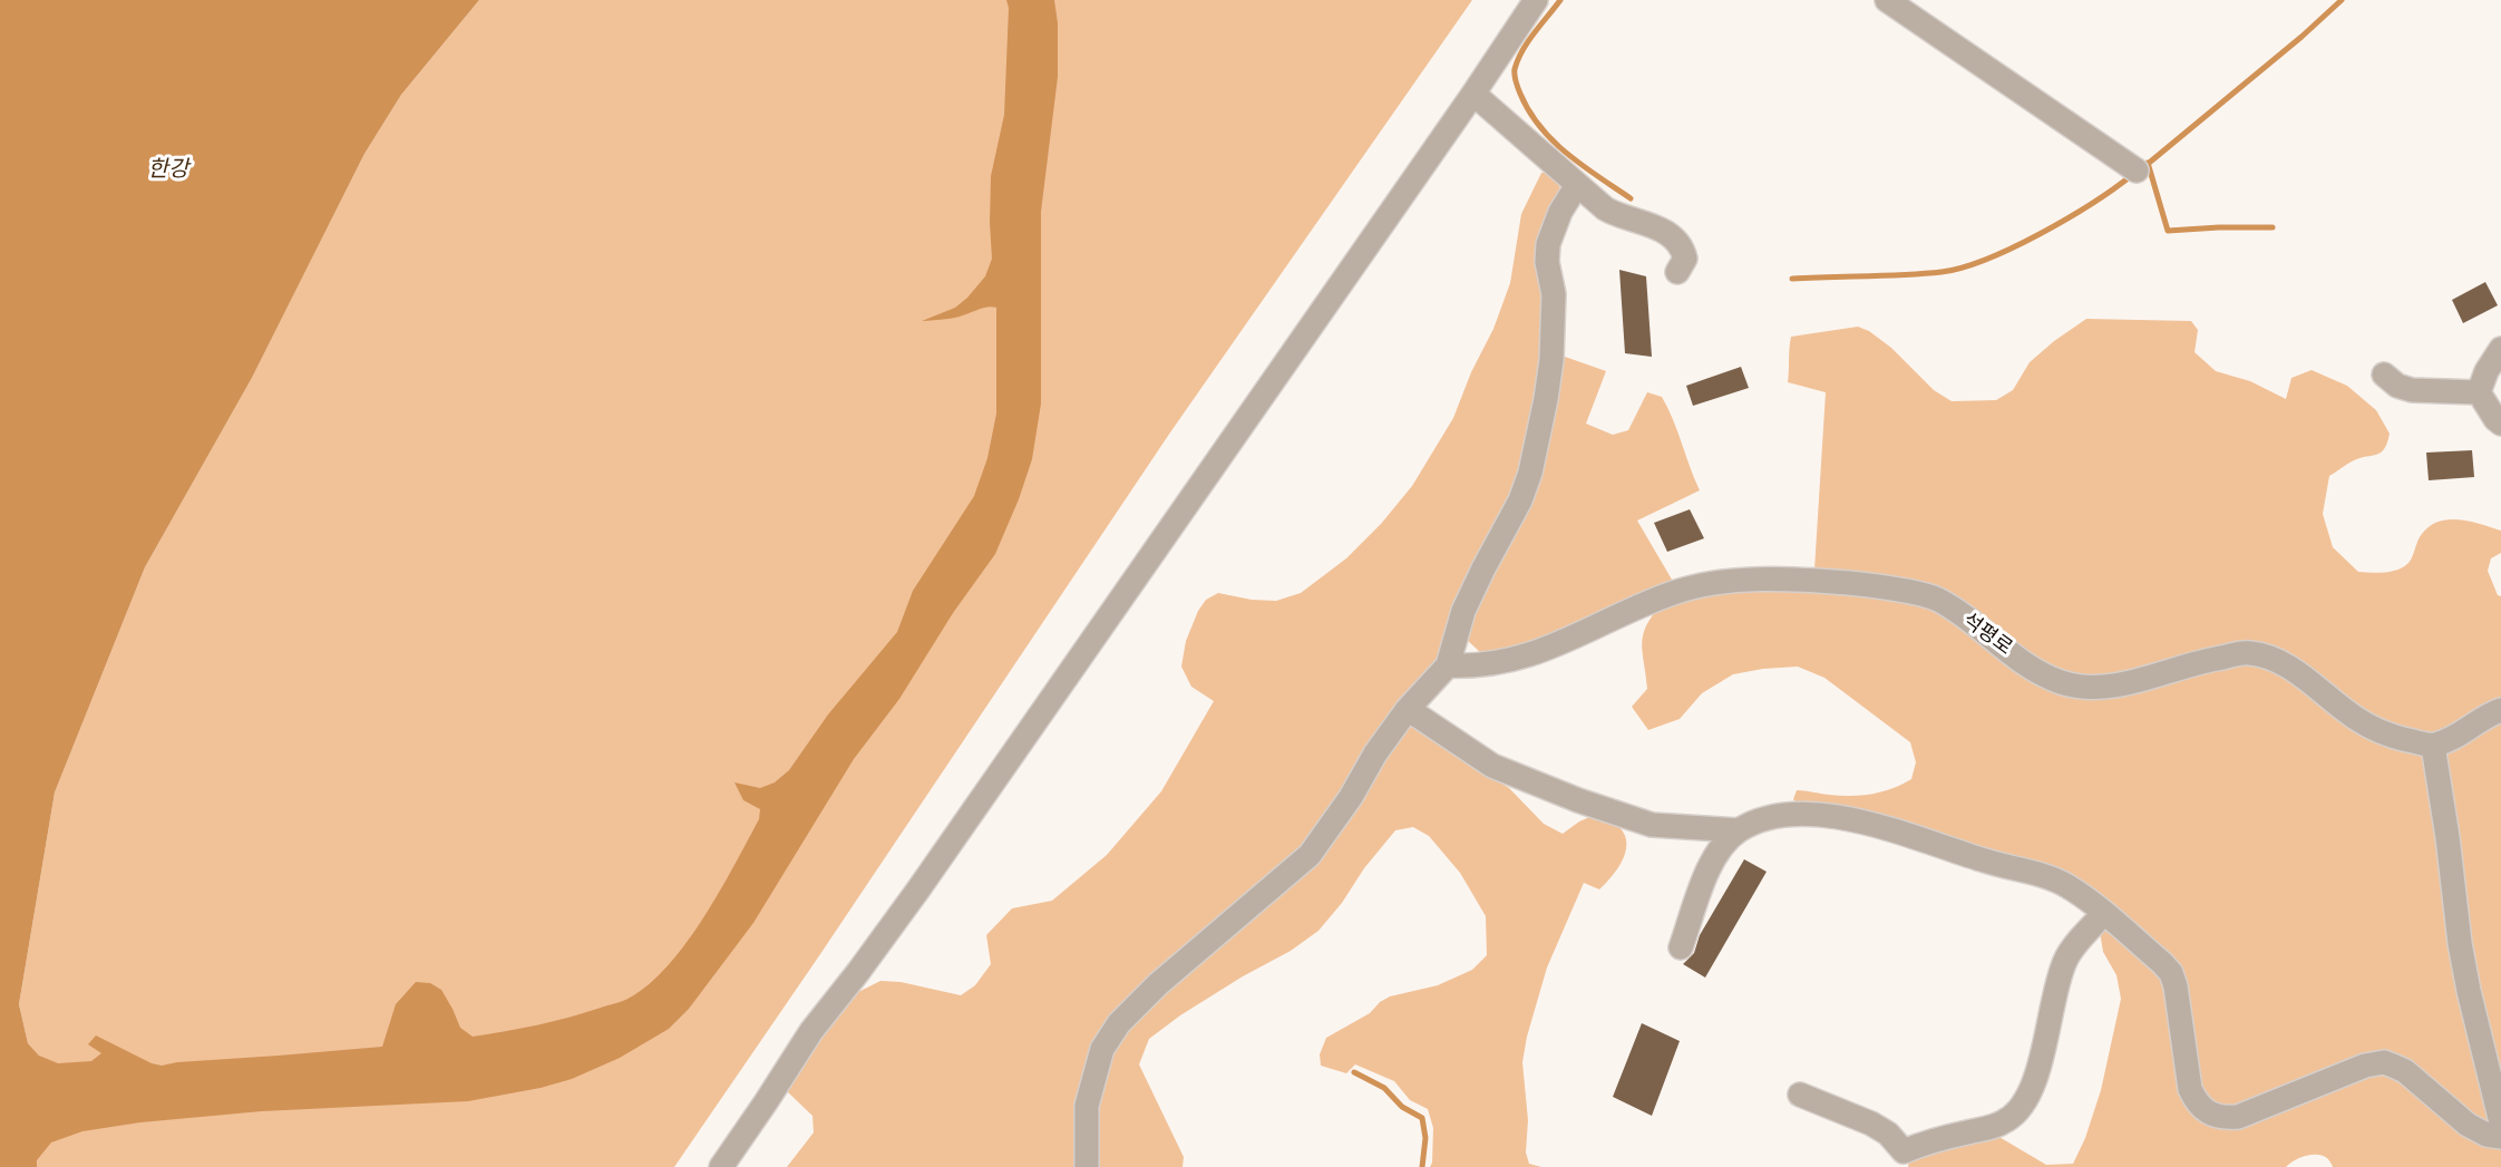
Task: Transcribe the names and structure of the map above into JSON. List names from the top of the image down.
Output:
{
  "streets": {
    "street": ["석평로"]
  },
  "water": ["한강"]
}
